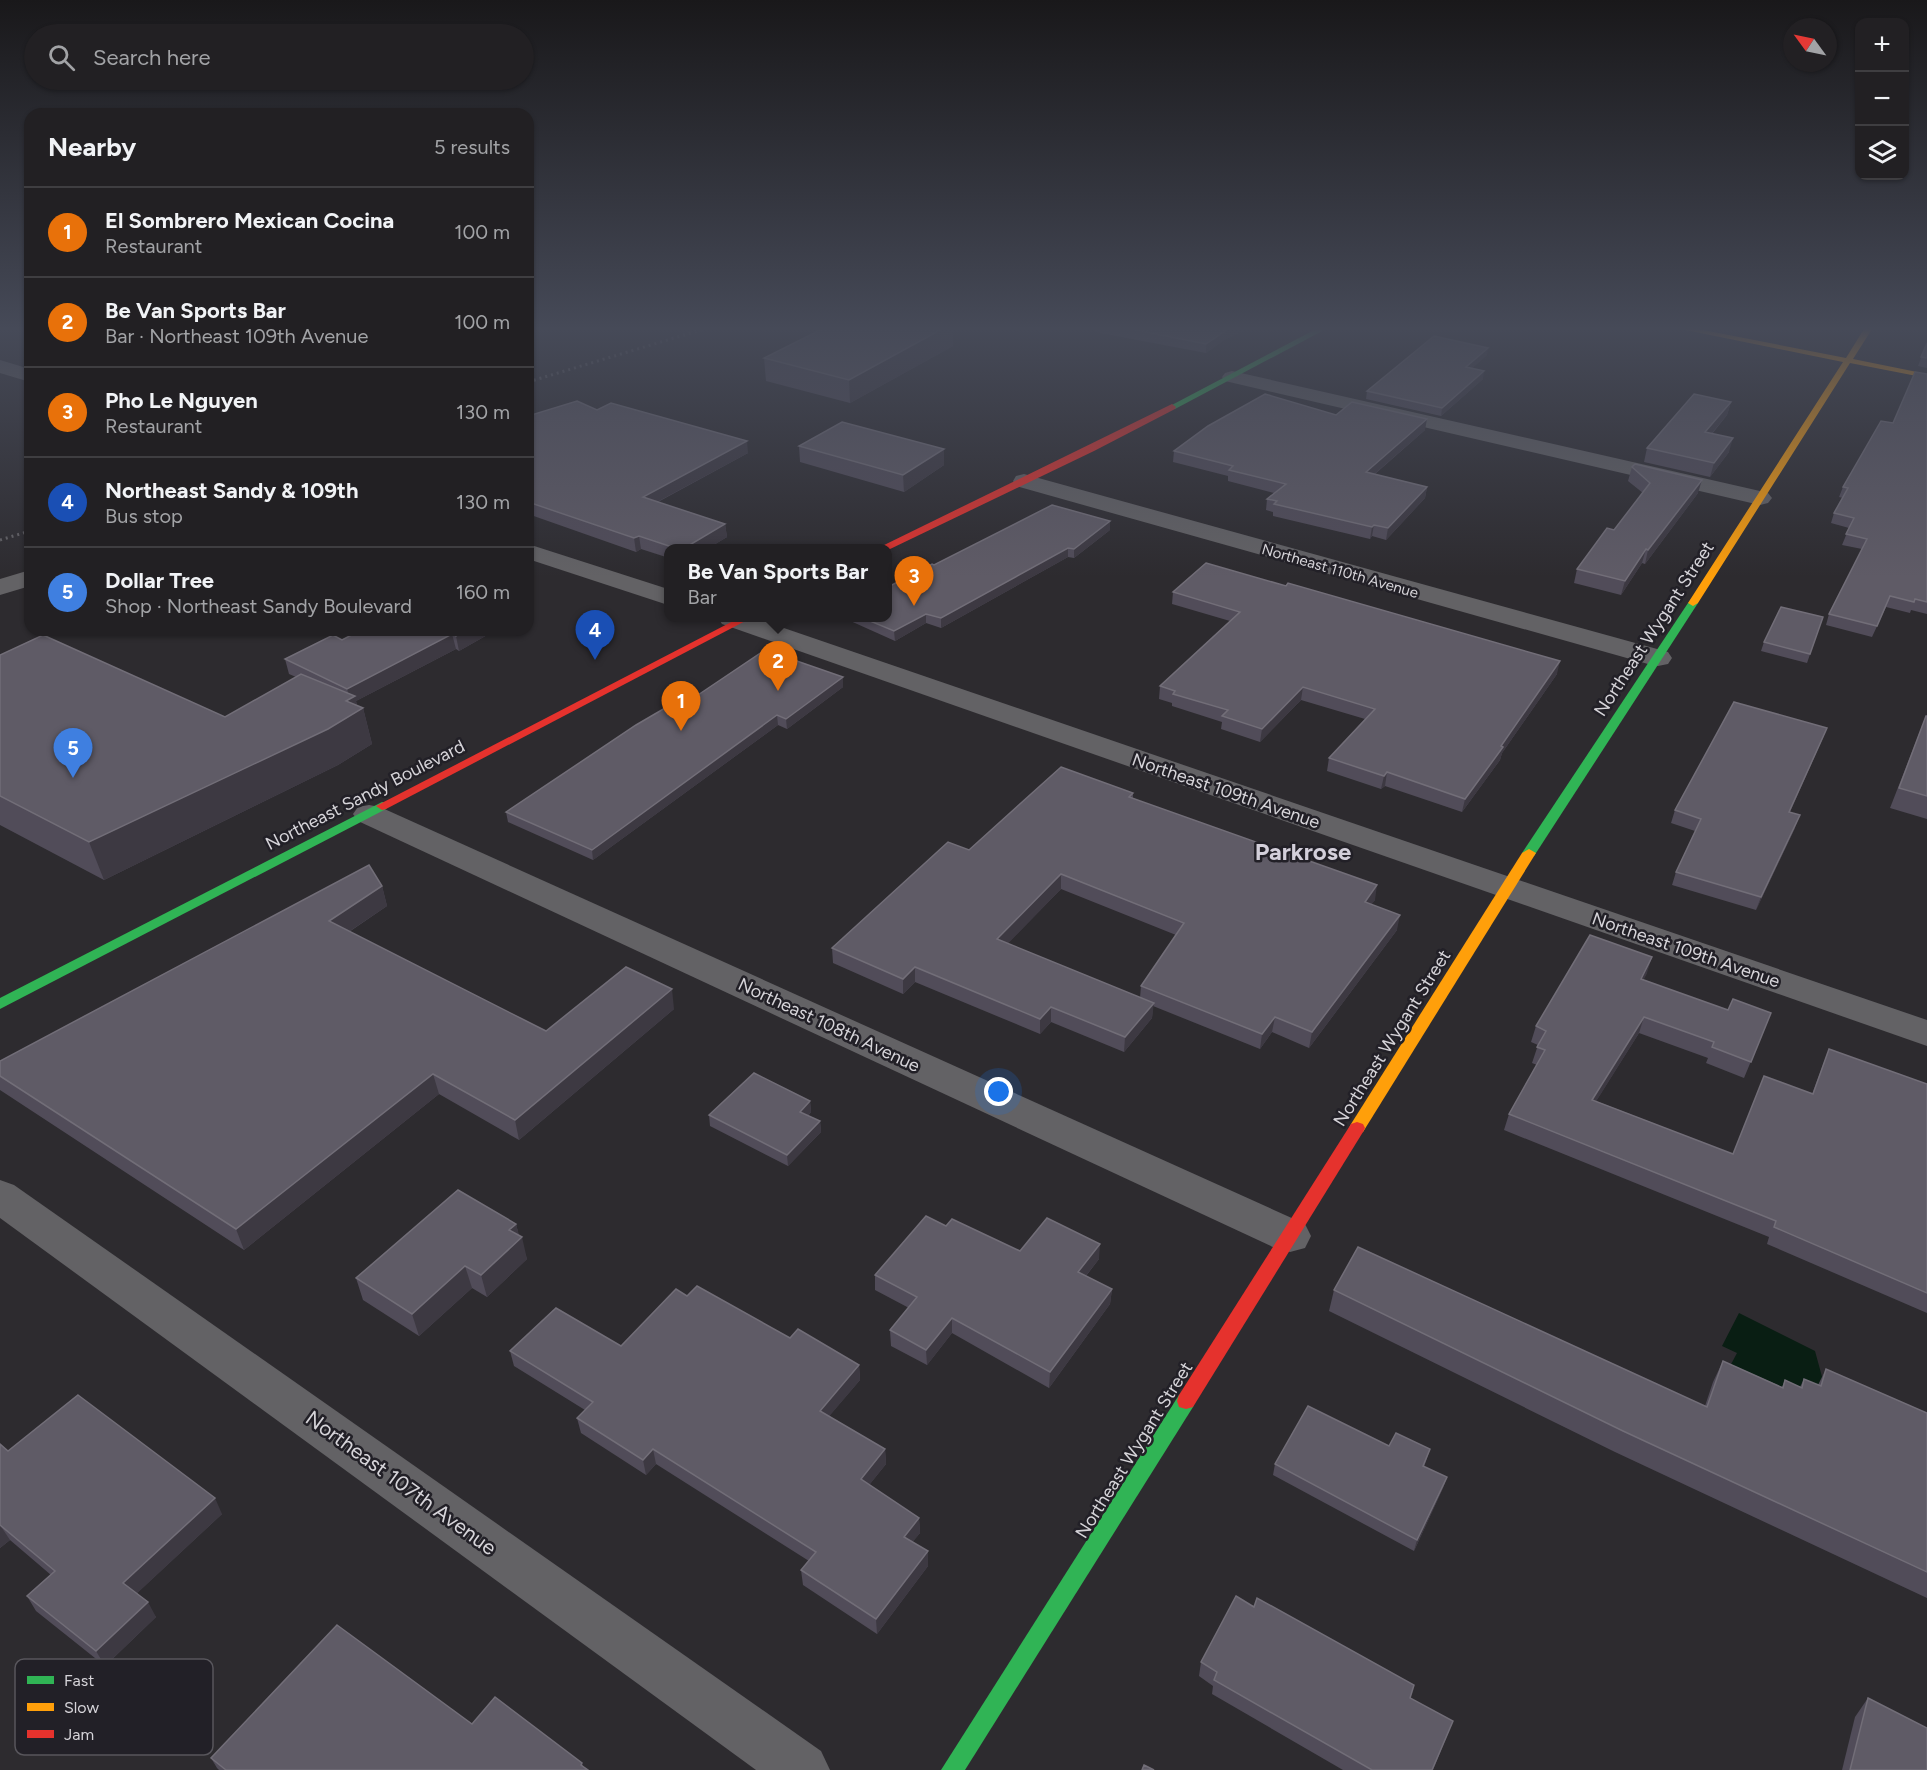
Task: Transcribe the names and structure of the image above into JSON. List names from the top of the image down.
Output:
{
  "streets": {
    "street": [
      "Northeast 110th Avenue",
      "Northeast Wygant Street",
      "Northeast 109th Avenue",
      "Northeast Sandy Boulevard",
      "Northeast 108th Avenue",
      "Northeast 107th Avenue"
    ]
  },
  "crossings": [
    ["Northeast 110th Avenue", "Northeast Wygant Street"],
    ["Northeast Wygant Street", "Northeast 109th Avenue"],
    ["Northeast Wygant Street", "Northeast 108th Avenue"],
    ["Northeast Sandy Boulevard", "Northeast 108th Avenue"]
  ],
  "districts": ["Parkrose"],
  "legend": ["Fast", "Slow", "Jam"],
  "north": "top left",
  "page": {
    "map_buttons": ["+", "−"],
    "search": "Search here",
    "heading": ["Nearby", "5 results"],
    "list": [
      {
        "mark": "1",
        "name": "El Sombrero Mexican Cocina",
        "note": "Restaurant",
        "value": "100 m"
      },
      {
        "mark": "2",
        "name": "Be Van Sports Bar",
        "note": "Bar · Northeast 109th Avenue",
        "value": "100 m"
      },
      {
        "mark": "3",
        "name": "Pho Le Nguyen",
        "note": "Restaurant",
        "value": "130 m"
      },
      {
        "mark": "4",
        "name": "Northeast Sandy & 109th",
        "note": "Bus stop",
        "value": "130 m"
      },
      {
        "mark": "5",
        "name": "Dollar Tree",
        "note": "Shop · Northeast Sandy Boulevard",
        "value": "160 m"
      }
    ],
    "popup": ["Be Van Sports Bar", "Bar"],
    "pins": [
      "3",
      "4",
      "2",
      "1",
      "5"
    ]
  }
}
